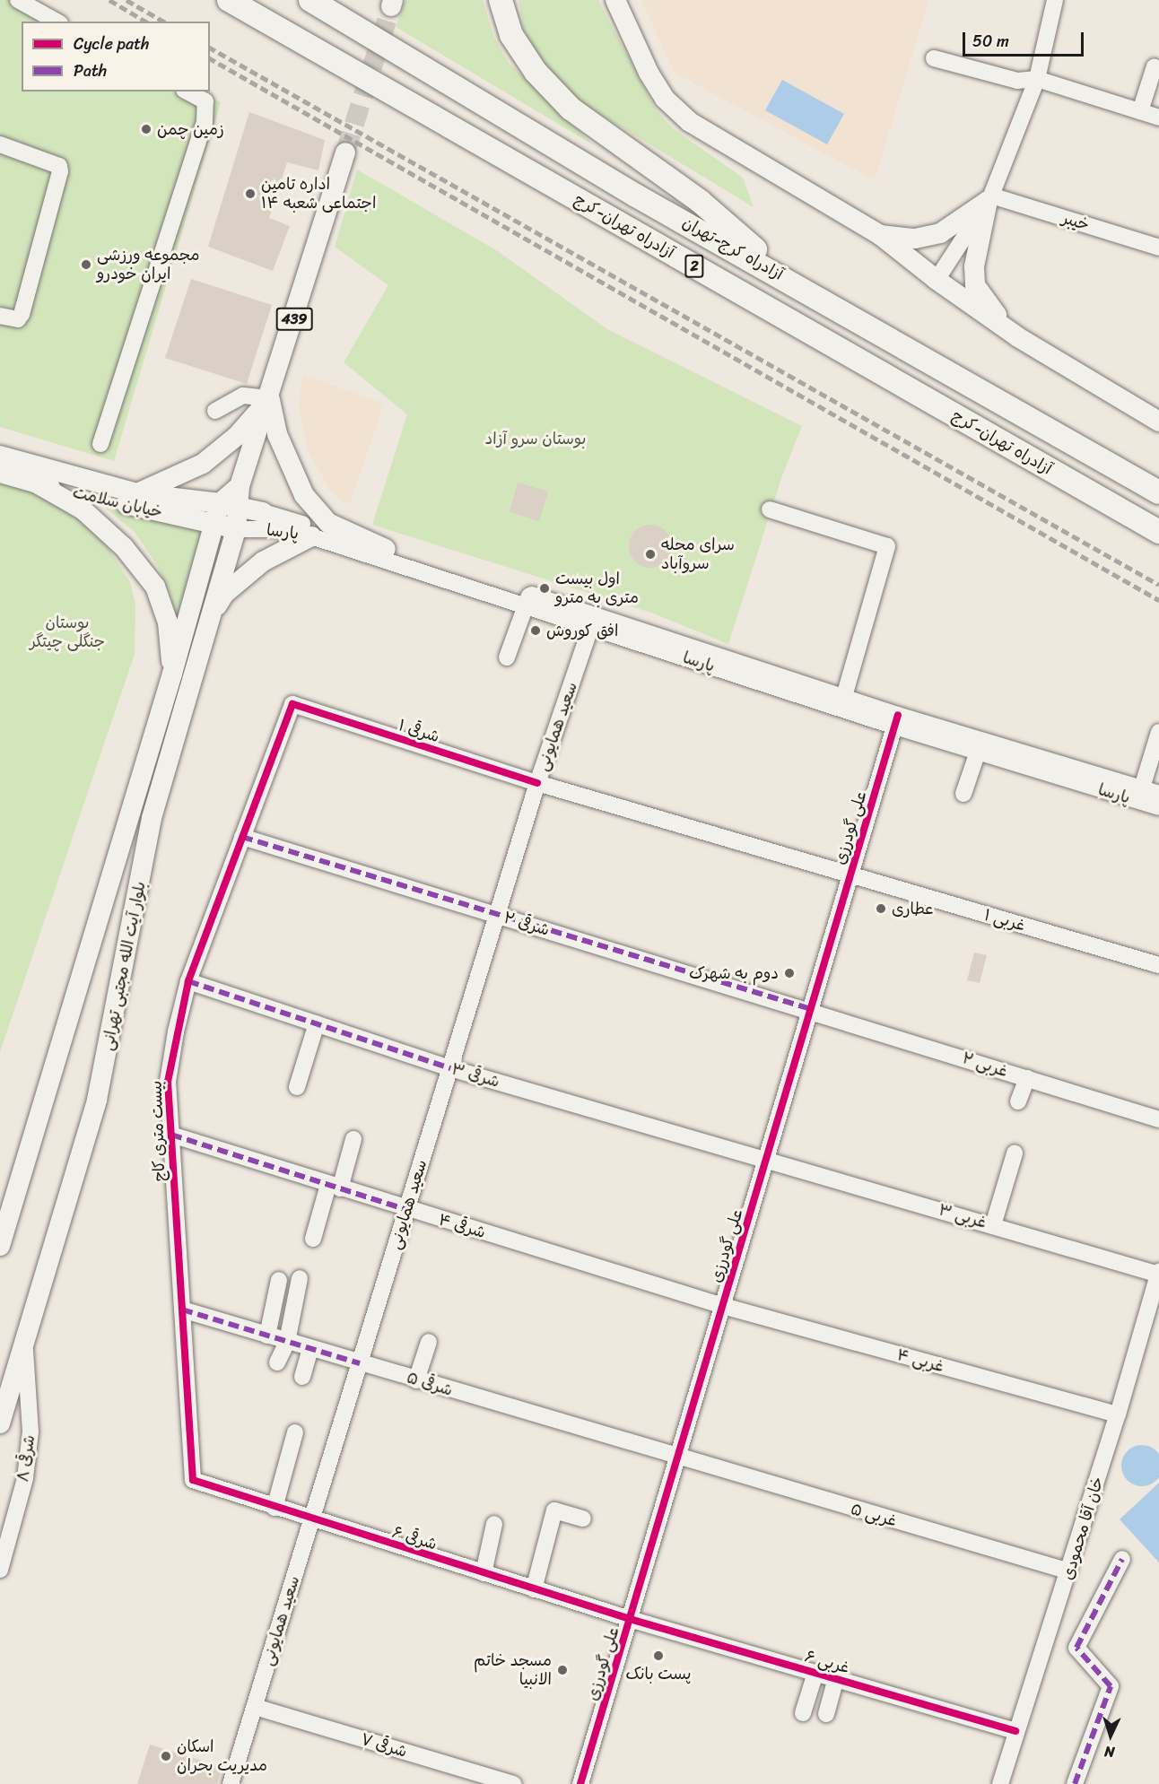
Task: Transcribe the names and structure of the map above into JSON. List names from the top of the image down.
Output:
{
  "streets": {
    "highway": ["آزادراه تهران-کرج", "آزادراه کرج-تهران", "2"],
    "main road": ["439", "خیابان سلامت", "بلوار آیت الله مجتبی تهرانی"],
    "street": [
      "خیبر",
      "پارسا",
      "سعید همایونی",
      "۱ شرقی",
      "علی گودرزی",
      "۱ غربی",
      "۲ شرقی",
      "۲ غربی",
      "۳ شرقی",
      "بیست متری کاج",
      "۳ غربی",
      "۴ شرقی",
      "۴ غربی",
      "۵ شرقی",
      "۸ شرقی",
      "۵ غربی",
      "خان آقا محمودی",
      "۶ شرقی",
      "۶ غربی",
      "۷ شرقی"
    ]
  },
  "crossings": [
    ["439", "بلوار آیت الله مجتبی تهرانی"],
    ["خیابان سلامت", "پارسا"],
    ["خیابان سلامت", "بلوار آیت الله مجتبی تهرانی"],
    ["پارسا", "سعید همایونی"],
    ["پارسا", "علی گودرزی"],
    ["پارسا", "بلوار آیت الله مجتبی تهرانی"],
    ["سعید همایونی", "۱ شرقی"],
    ["سعید همایونی", "۲ شرقی"],
    ["سعید همایونی", "۳ شرقی"],
    ["سعید همایونی", "۴ شرقی"],
    ["سعید همایونی", "۵ شرقی"],
    ["سعید همایونی", "۶ شرقی"],
    ["سعید همایونی", "۷ شرقی"],
    ["۱ شرقی", "علی گودرزی"],
    ["۱ شرقی", "۱ غربی"],
    ["۱ شرقی", "بیست متری کاج"],
    ["علی گودرزی", "۱ غربی"],
    ["علی گودرزی", "۲ شرقی"],
    ["علی گودرزی", "۲ غربی"],
    ["علی گودرزی", "۳ شرقی"],
    ["علی گودرزی", "۳ غربی"],
    ["علی گودرزی", "۴ شرقی"],
    ["علی گودرزی", "۴ غربی"],
    ["علی گودرزی", "۵ شرقی"],
    ["علی گودرزی", "۵ غربی"],
    ["علی گودرزی", "۶ شرقی"],
    ["علی گودرزی", "۶ غربی"],
    ["۲ شرقی", "۲ غربی"],
    ["۲ شرقی", "بیست متری کاج"],
    ["بلوار آیت الله مجتبی تهرانی", "۸ شرقی"],
    ["۳ شرقی", "بیست متری کاج"],
    ["۳ شرقی", "۳ غربی"],
    ["بیست متری کاج", "۴ شرقی"],
    ["بیست متری کاج", "۵ شرقی"],
    ["بیست متری کاج", "۶ شرقی"],
    ["۳ غربی", "خان آقا محمودی"],
    ["۴ شرقی", "۴ غربی"],
    ["۴ غربی", "خان آقا محمودی"],
    ["۵ شرقی", "۵ غربی"],
    ["۵ غربی", "خان آقا محمودی"],
    ["خان آقا محمودی", "۶ غربی"],
    ["۶ شرقی", "۶ غربی"]
  ],
  "parks": ["بوستان سرو آزاد", "بوستان جنگلی چیتگر"],
  "places": [
    "زمین چمن",
    "اداره تامین اجتماعی شعبه ۱۴",
    "مجموعه ورزشی ایران خودرو",
    "سرای محله سروآباد",
    "اول بیست متری به مترو",
    "افق کوروش",
    "عطاری",
    "دوم به شهرک",
    "پست بانک",
    "مسجد خاتم الانبیا",
    "اسکان مدیریت بحران"
  ],
  "legend": ["Cycle path", "Path"],
  "scale_bar": "50 m",
  "north": "bottom"
}
